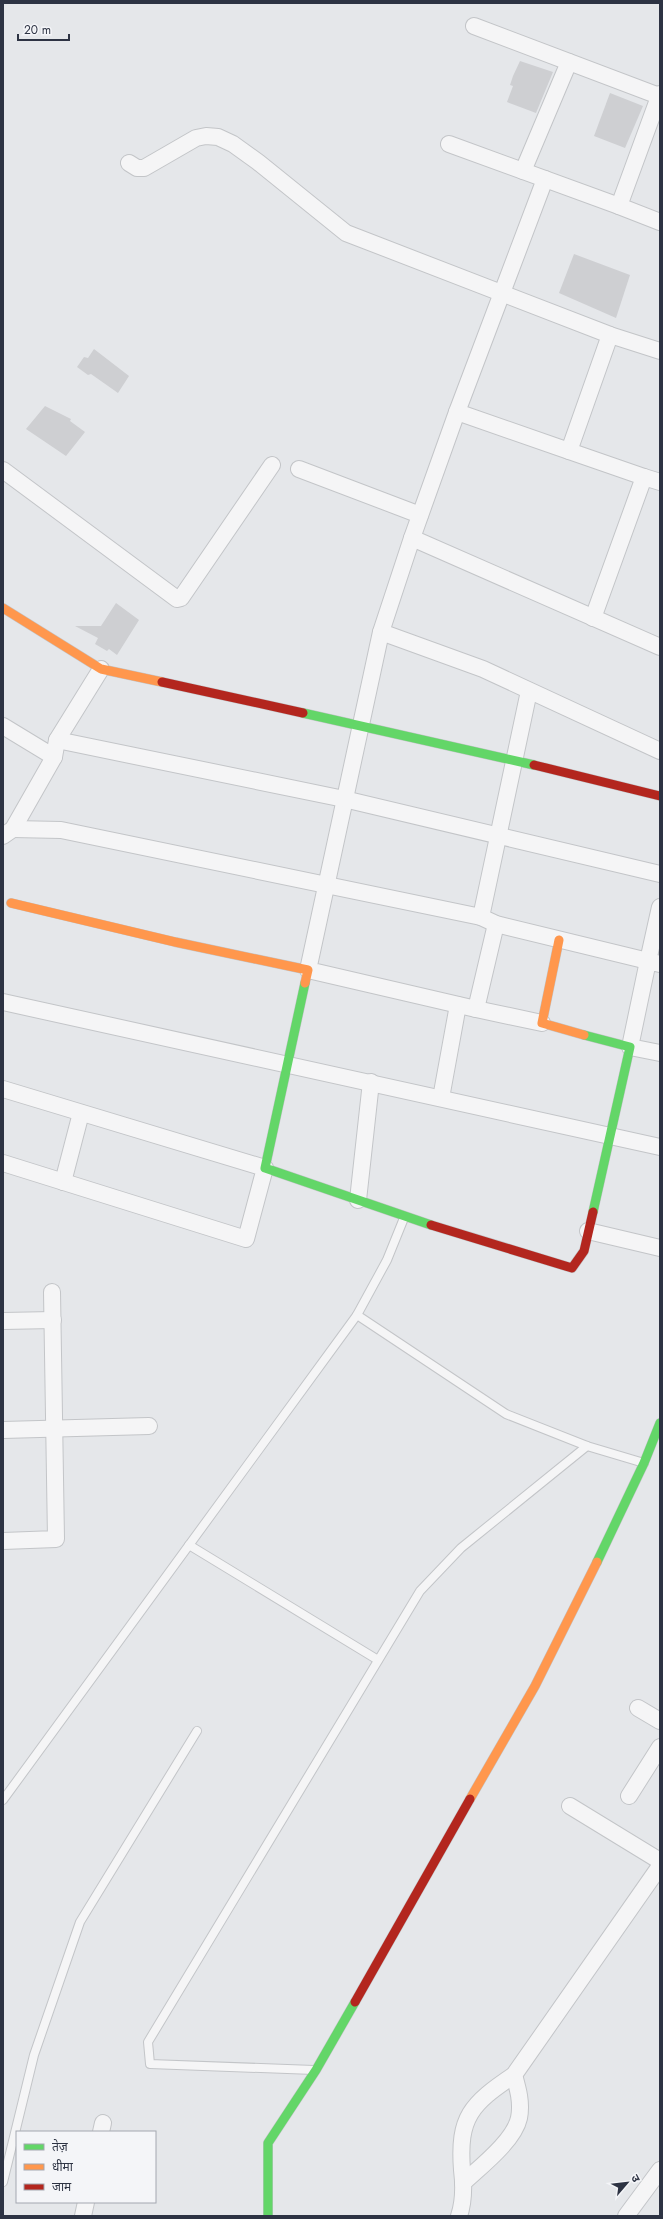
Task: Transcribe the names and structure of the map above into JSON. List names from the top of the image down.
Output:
{
  "legend": ["तेज़", "धीमा", "जाम"],
  "scale_bar": "20 m",
  "north": "top right"
}
